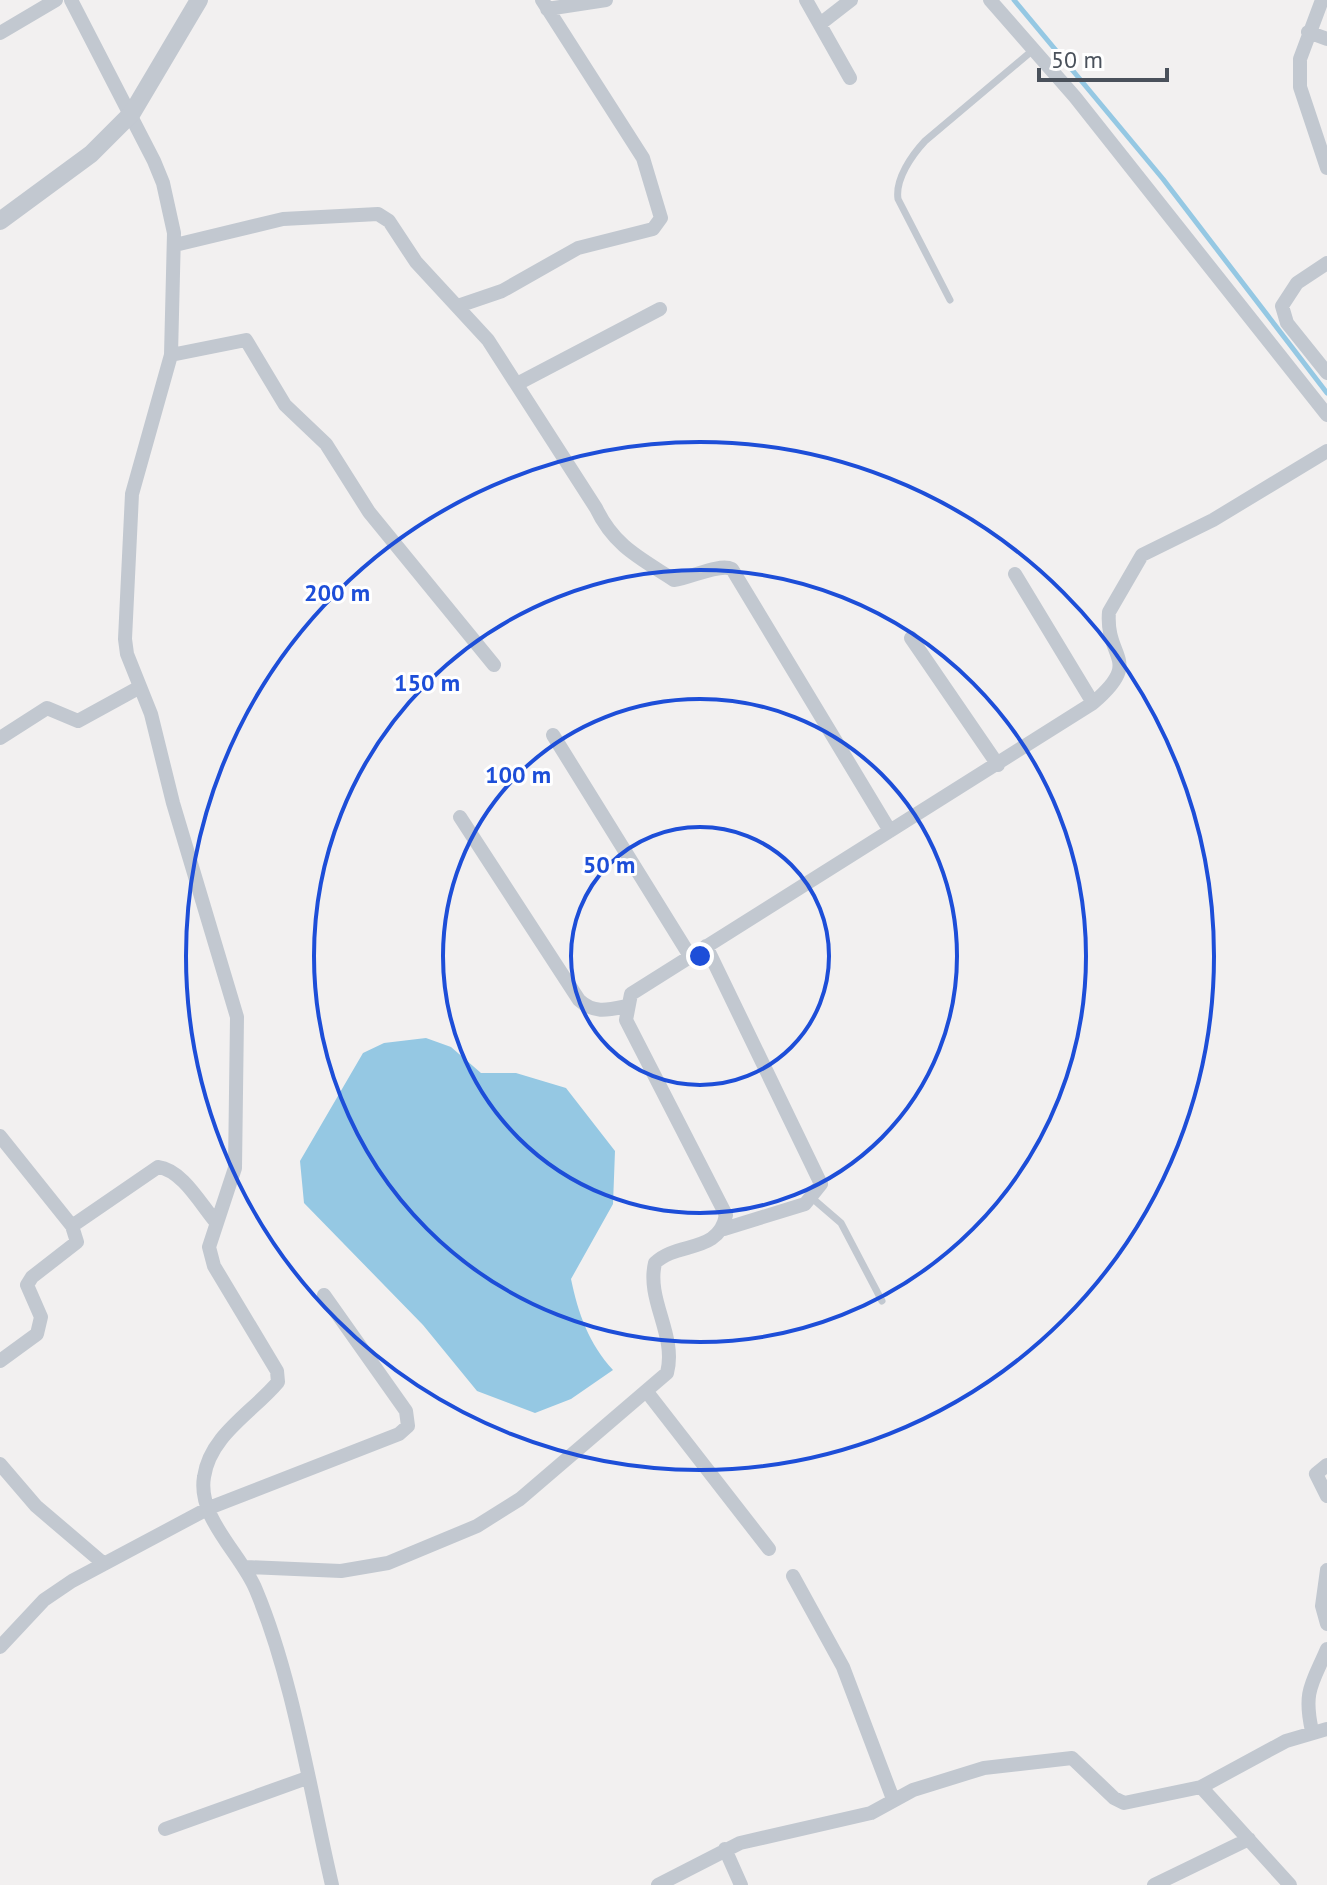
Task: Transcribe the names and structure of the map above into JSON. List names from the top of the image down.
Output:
{
  "scale_bar": "50 m",
  "rings": [
    "200 m",
    "150 m",
    "100 m",
    "50 m"
  ]
}
